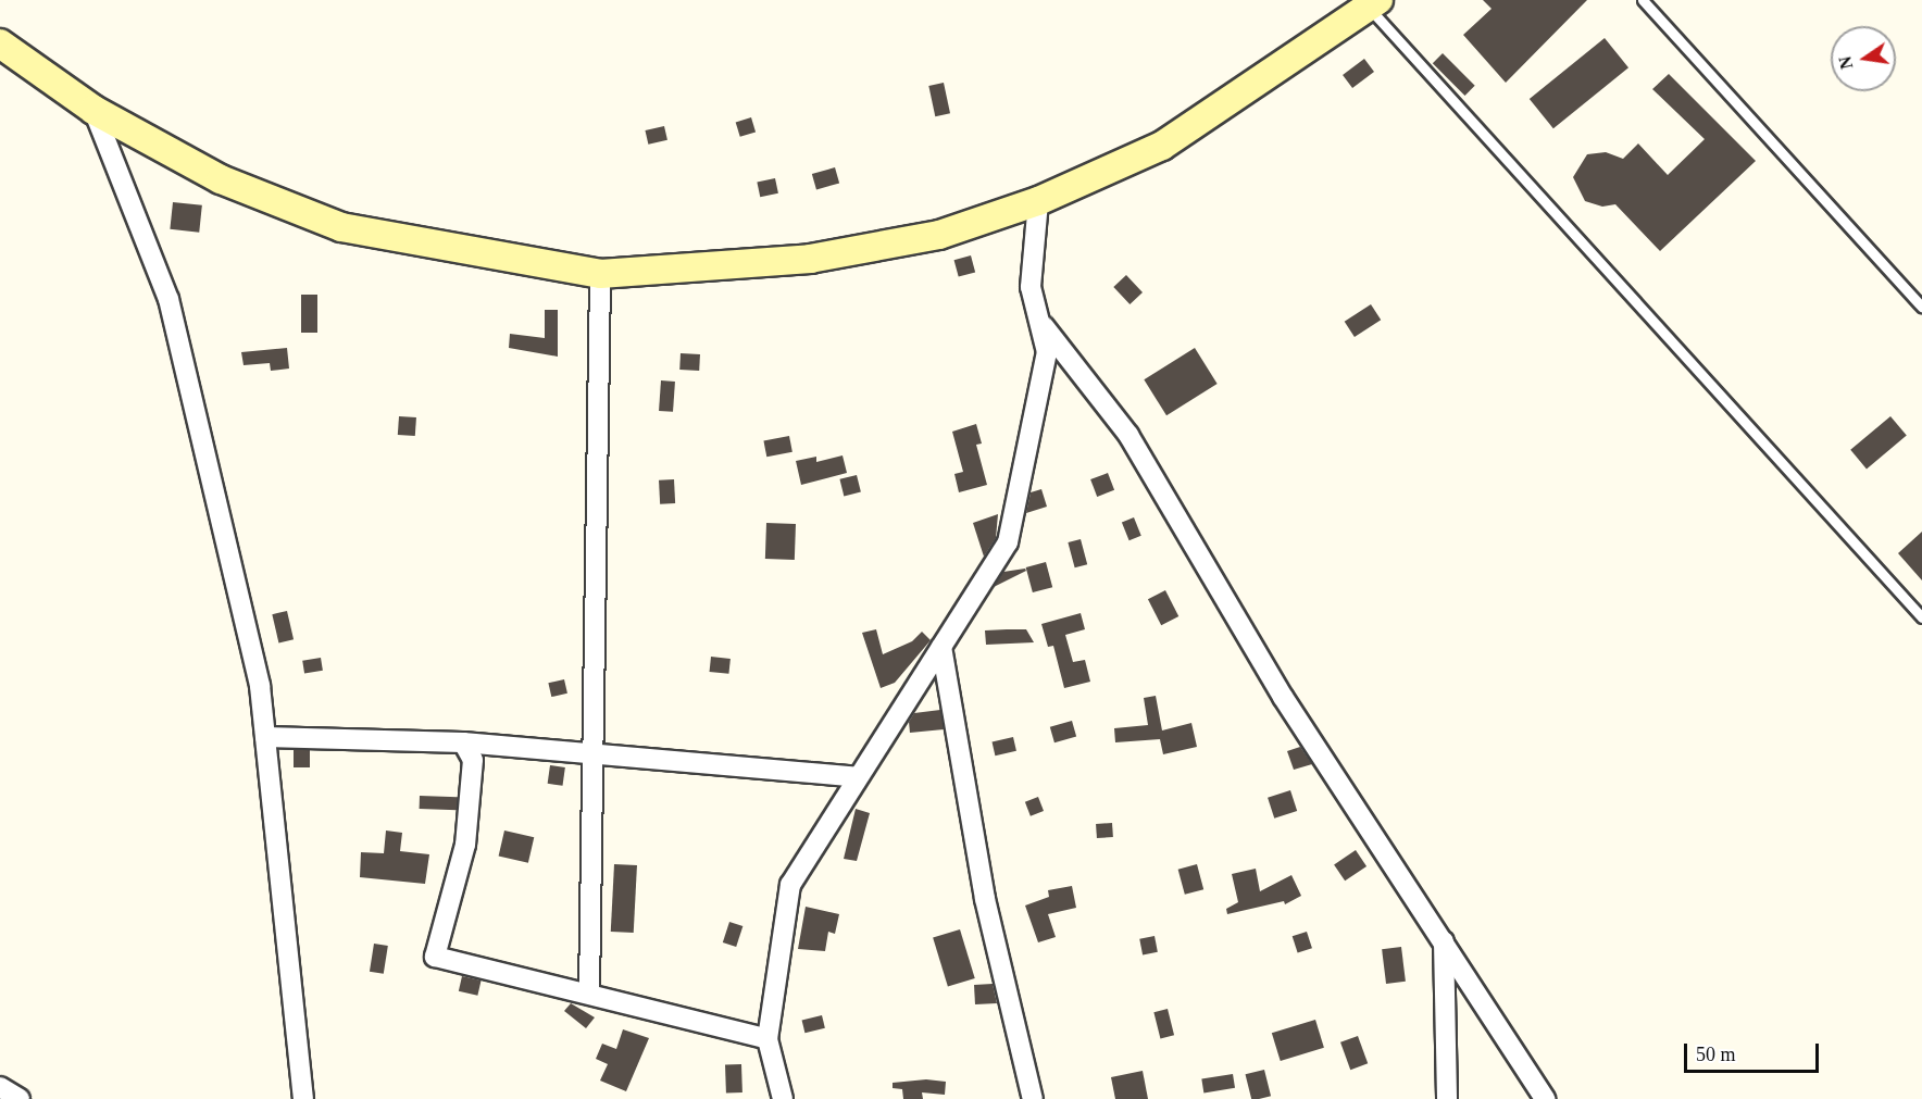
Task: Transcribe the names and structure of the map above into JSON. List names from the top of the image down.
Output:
{
  "scale_bar": "50 m",
  "north": "left"
}
